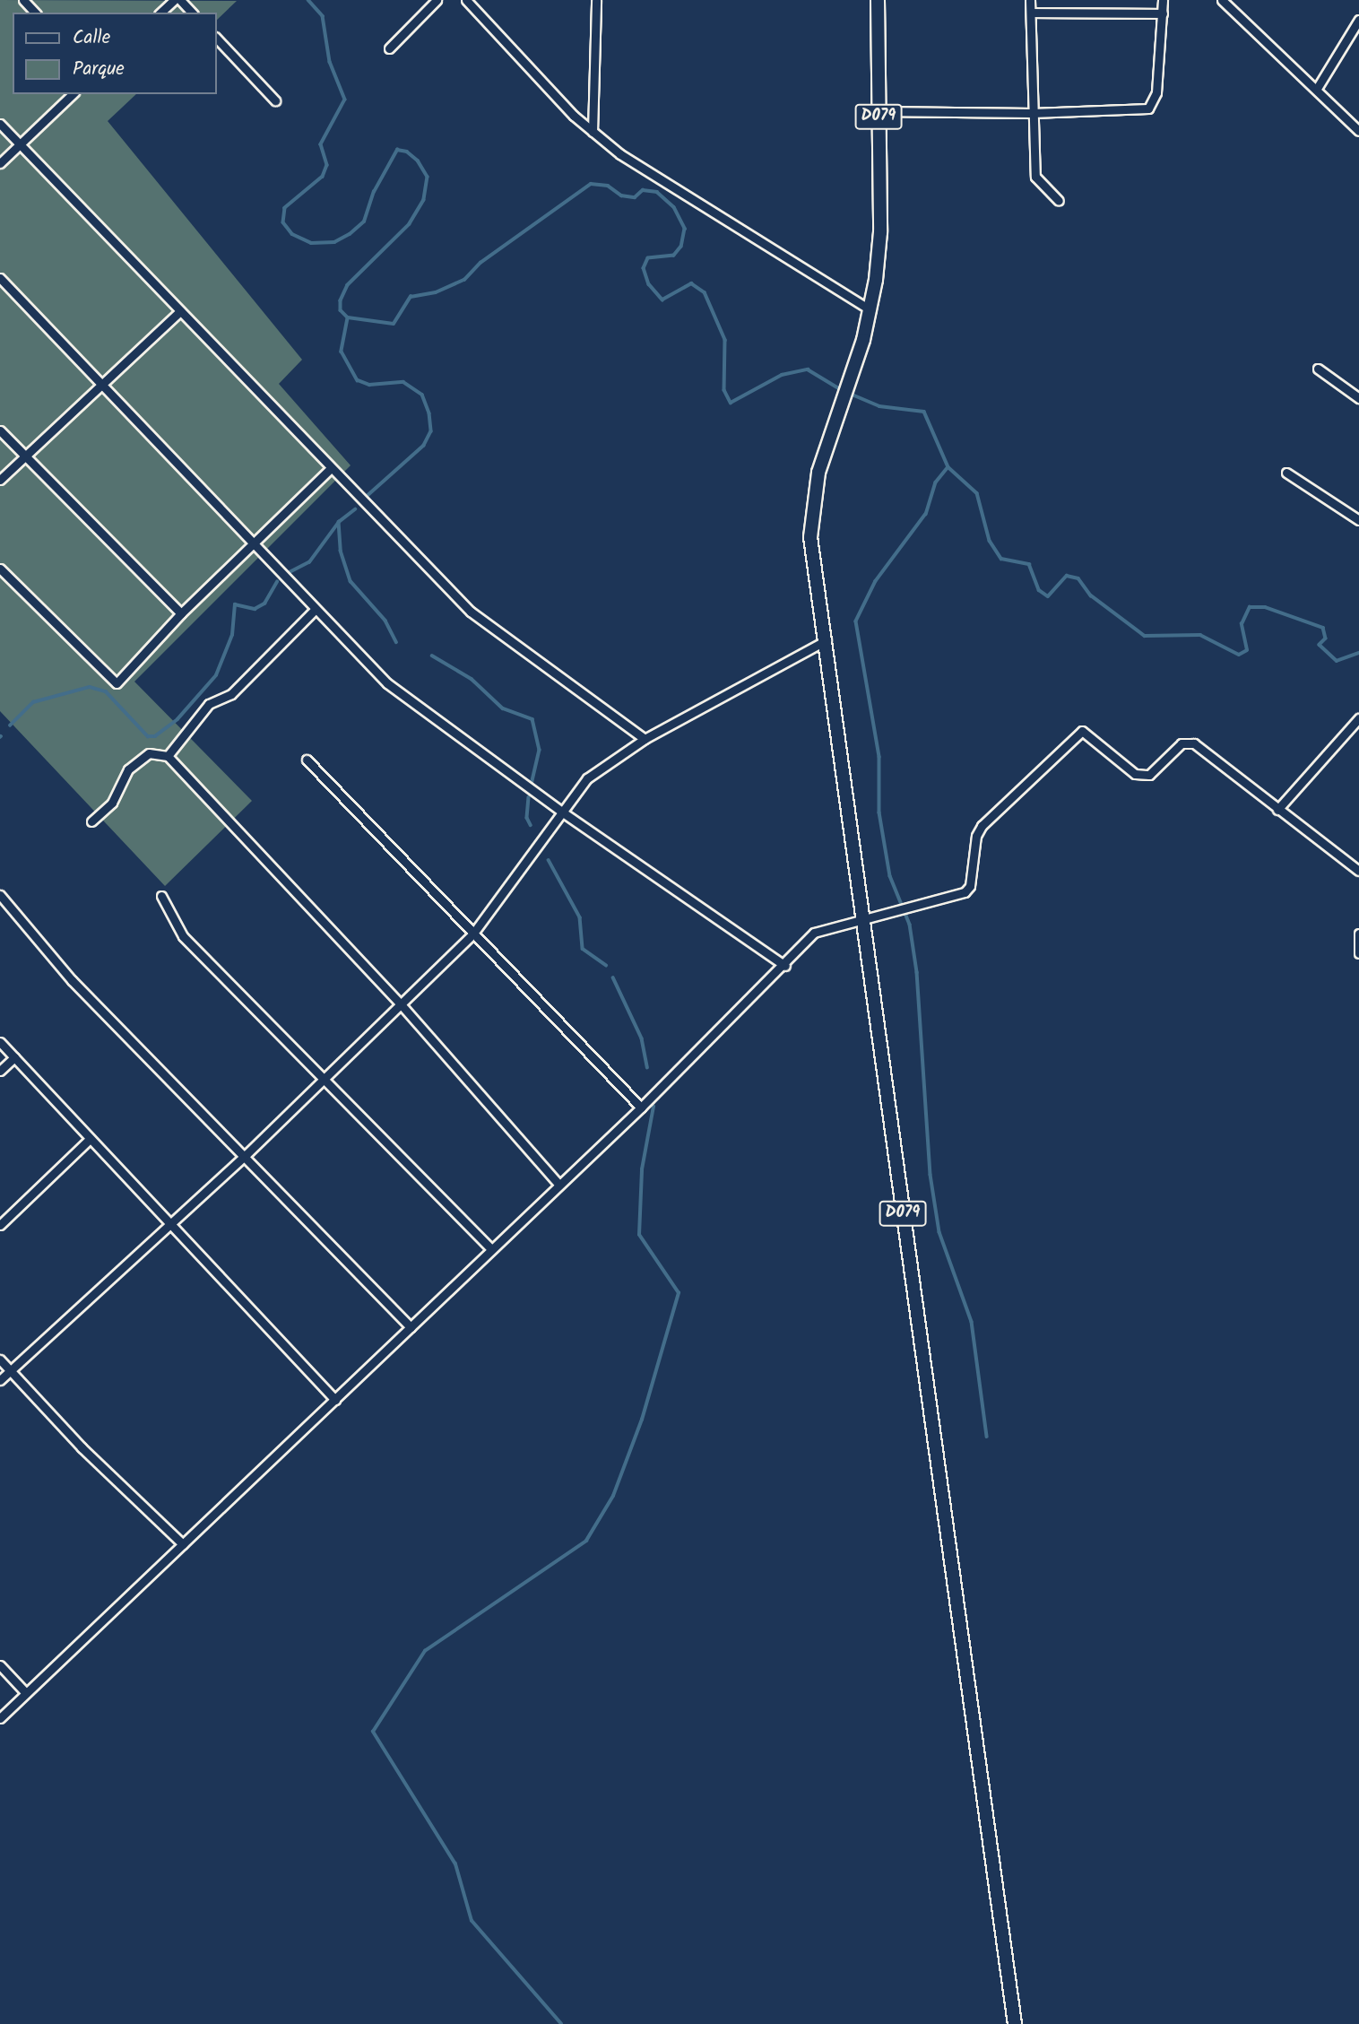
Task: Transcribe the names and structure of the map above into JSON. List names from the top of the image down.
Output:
{
  "streets": {
    "main road": ["D079"]
  },
  "legend": ["Calle", "Parque"]
}
